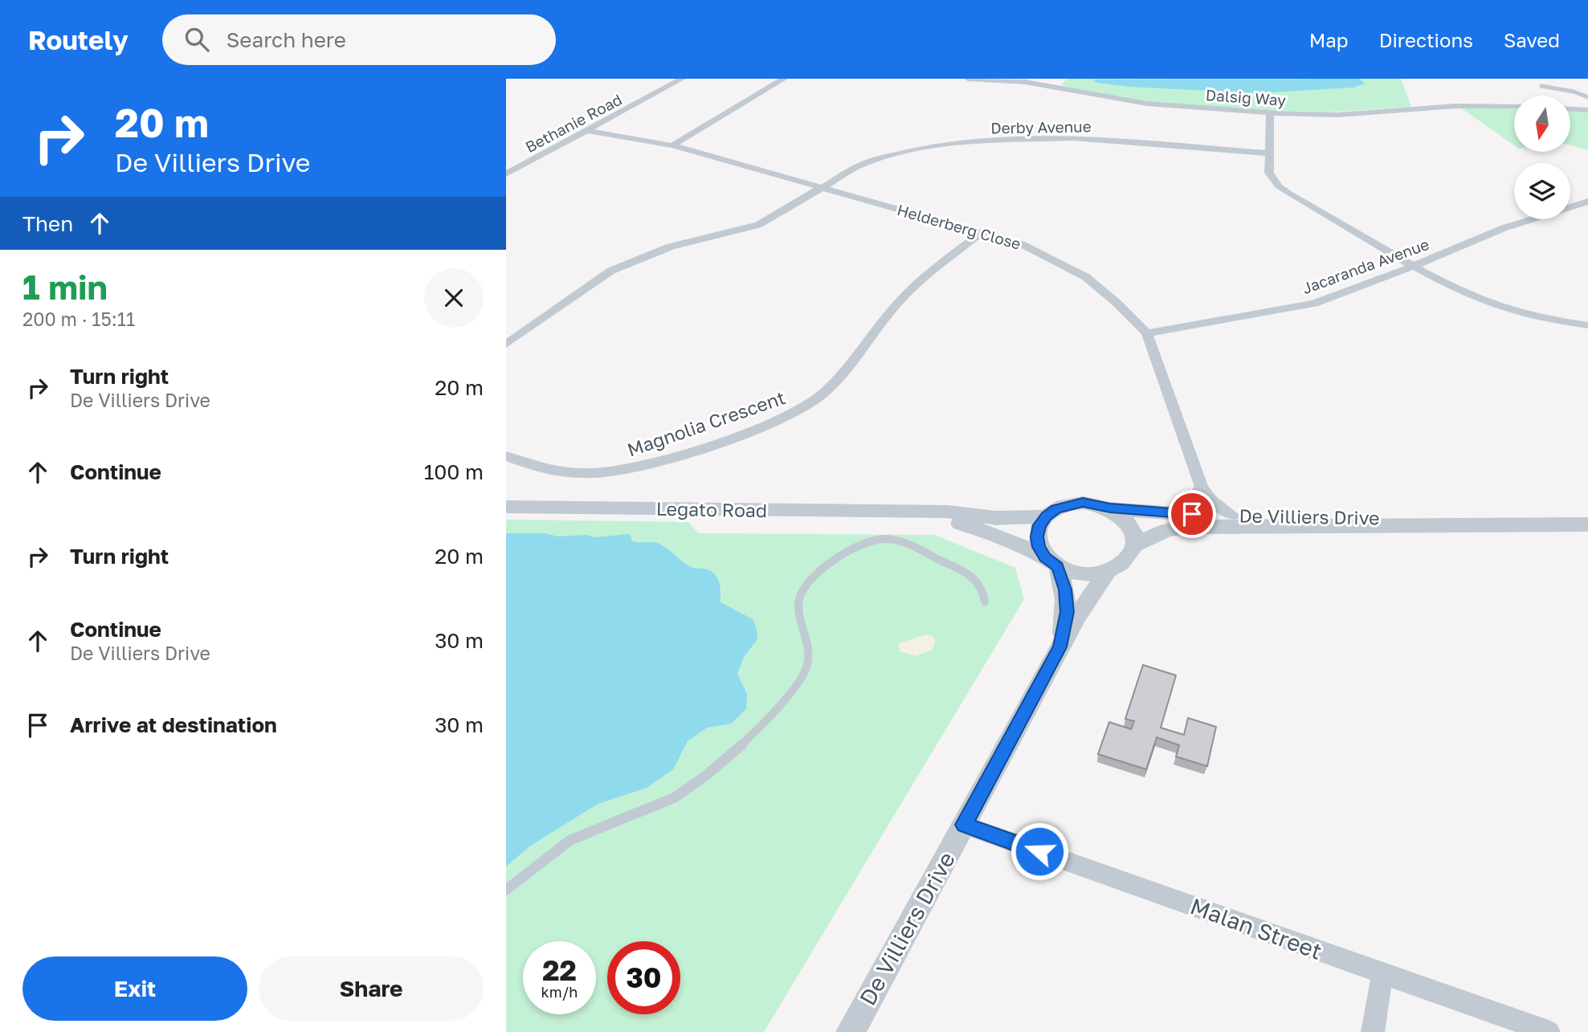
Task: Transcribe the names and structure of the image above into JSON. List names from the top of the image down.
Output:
{
  "streets": {
    "street": [
      "Dalsig Way",
      "Bethanie Road",
      "Derby Avenue",
      "Helderberg Close",
      "Jacaranda Avenue",
      "Magnolia Crescent",
      "Legato Road",
      "De Villiers Drive",
      "Malan Street"
    ]
  },
  "crossings": [
    ["Bethanie Road", "Helderberg Close"],
    ["Derby Avenue", "Helderberg Close"],
    ["Helderberg Close", "Jacaranda Avenue"],
    ["Helderberg Close", "Magnolia Crescent"],
    ["Helderberg Close", "De Villiers Drive"],
    ["Legato Road", "De Villiers Drive"],
    ["De Villiers Drive", "Malan Street"]
  ],
  "north": "bottom",
  "page": {
    "header": "Routely",
    "search": "Search here",
    "nav": ["Map", "Directions", "Saved"],
    "turn": ["20 m", "De Villiers Drive"],
    "then": "Then",
    "heading": ["1 min", "200 m · 15:11"],
    "list": [
      {
        "name": "Turn right",
        "note": "De Villiers Drive",
        "value": "20 m"
      },
      {
        "name": "Continue",
        "value": "100 m"
      },
      {
        "name": "Turn right",
        "value": "20 m"
      },
      {
        "name": "Continue",
        "note": "De Villiers Drive",
        "value": "30 m"
      },
      {
        "name": "Arrive at destination",
        "value": "30 m"
      }
    ],
    "speed": "22 km/h",
    "limit": "30",
    "buttons": ["Exit", "Share"]
  }
}
